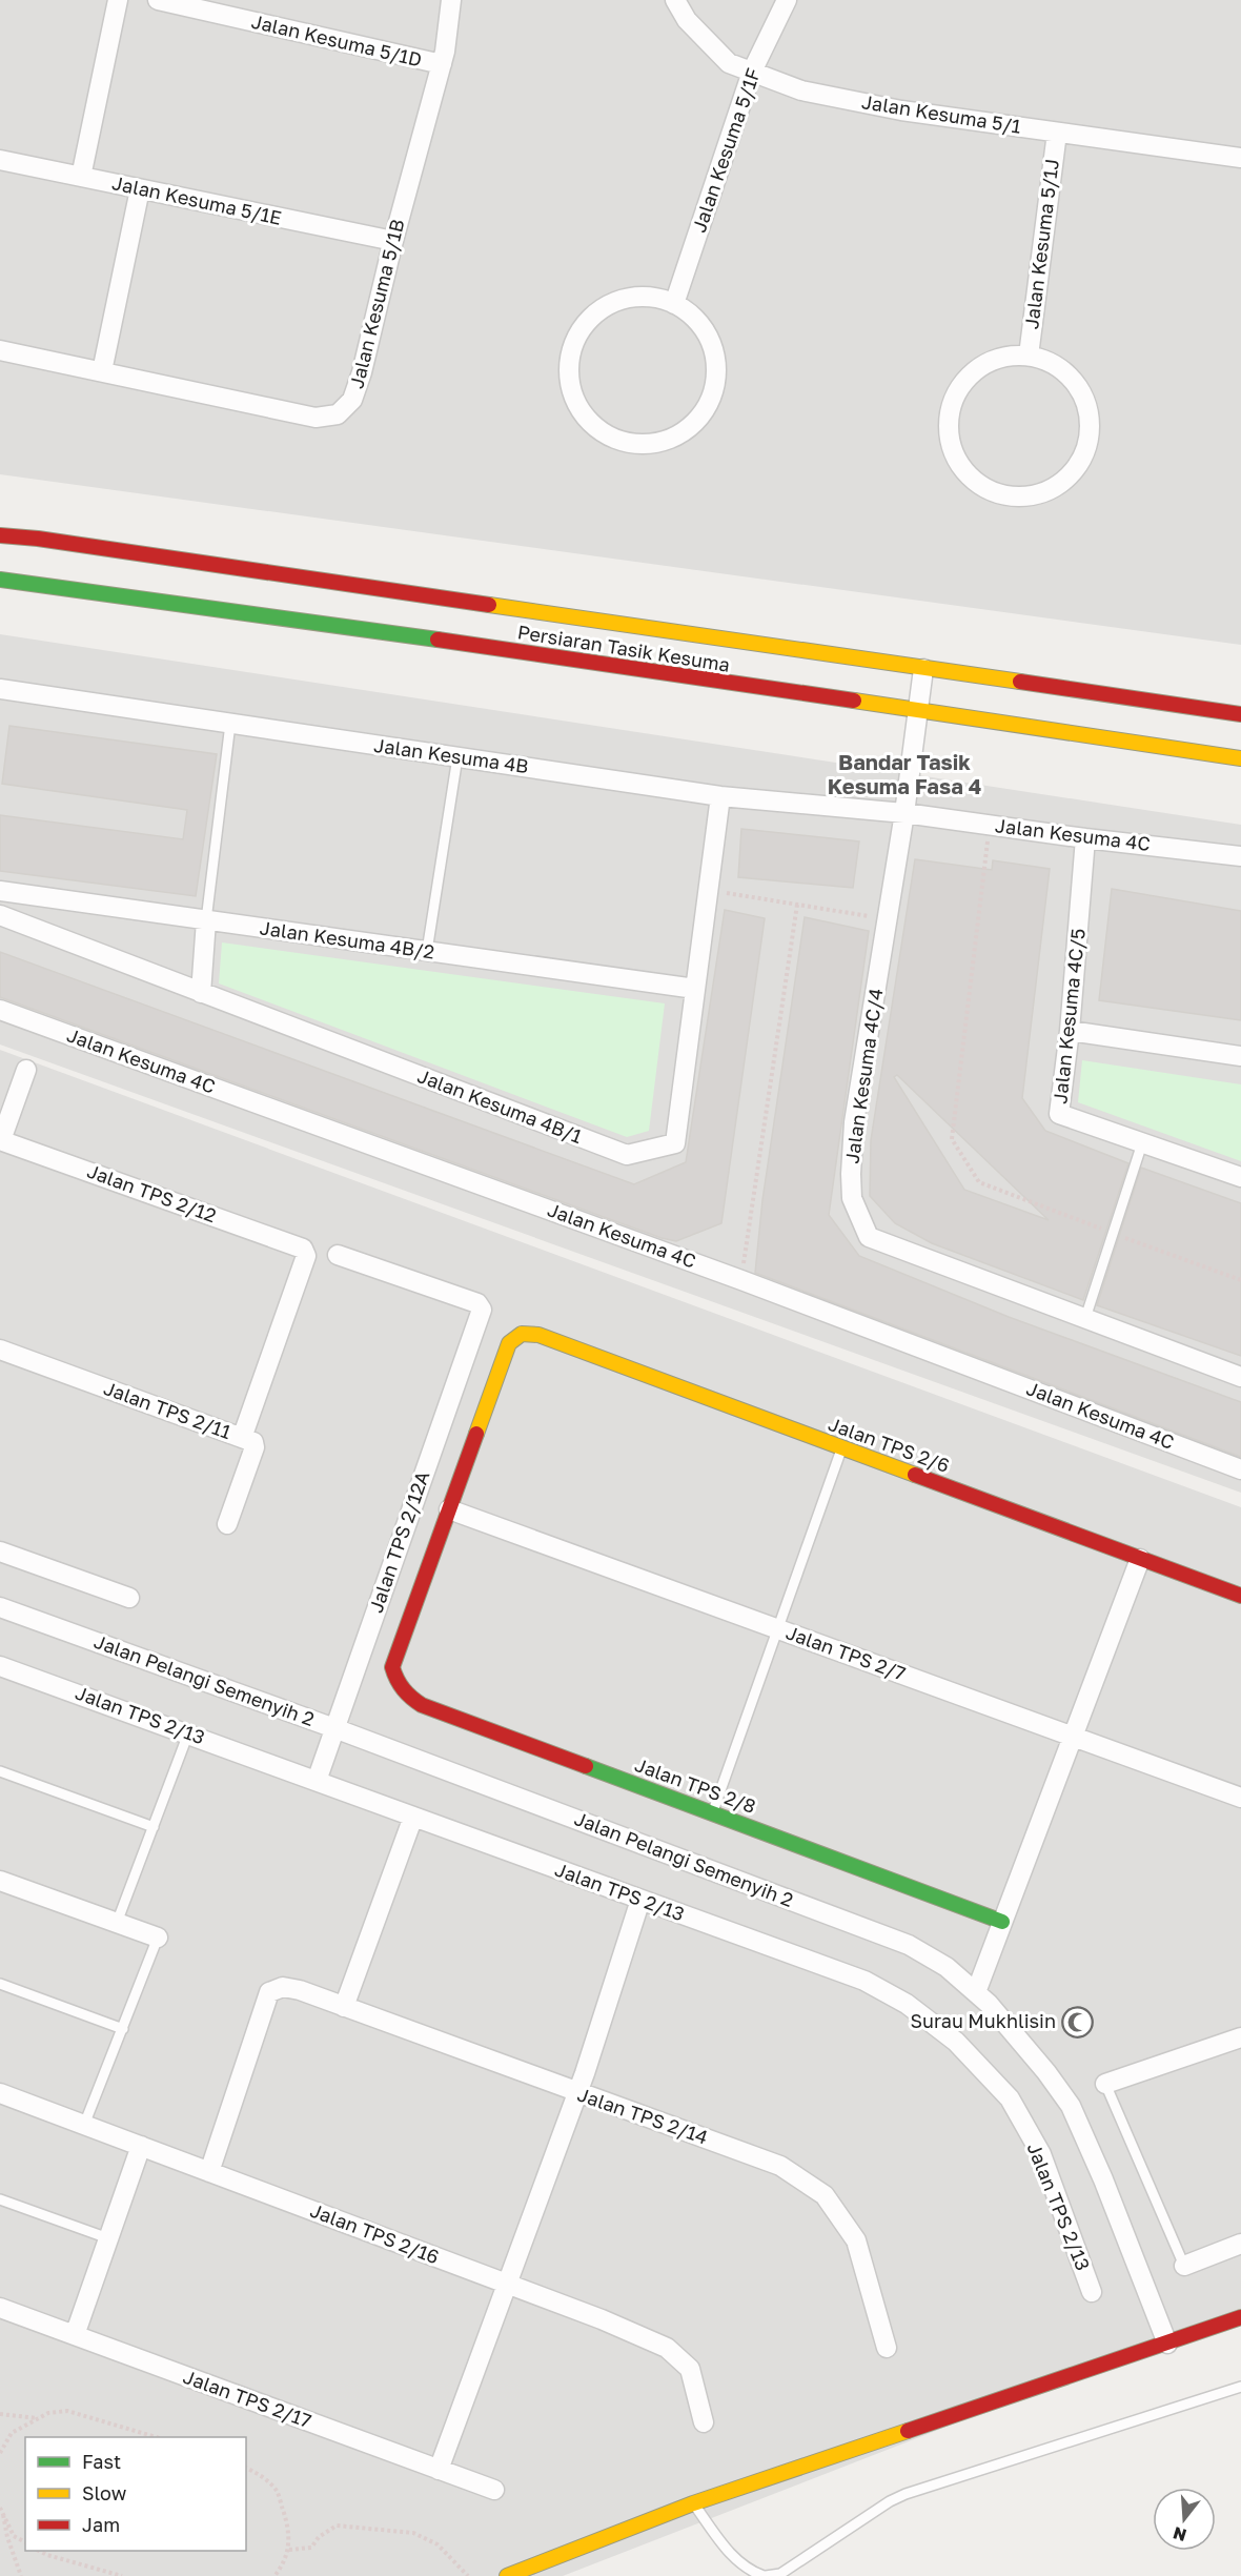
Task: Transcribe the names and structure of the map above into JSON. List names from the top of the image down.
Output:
{
  "streets": {
    "street": [
      "Jalan Kesuma 5/1D",
      "Jalan Kesuma 5/1",
      "Jalan Kesuma 5/1F",
      "Jalan Kesuma 5/1E",
      "Jalan Kesuma 5/1J",
      "Jalan Kesuma 5/1B",
      "Persiaran Tasik Kesuma",
      "Jalan Kesuma 4B",
      "Jalan Kesuma 4C",
      "Jalan Kesuma 4B/2",
      "Jalan Kesuma 4C/5",
      "Jalan Kesuma 4C/4",
      "Jalan Kesuma 4B/1",
      "Jalan TPS 2/12",
      "Jalan TPS 2/11",
      "Jalan TPS 2/6",
      "Jalan TPS 2/12A",
      "Jalan TPS 2/7",
      "Jalan Pelangi Semenyih 2",
      "Jalan TPS 2/13",
      "Jalan TPS 2/8",
      "Jalan TPS 2/14",
      "Jalan TPS 2/16",
      "Jalan TPS 2/17"
    ]
  },
  "crossings": [
    ["Jalan Kesuma 5/1D", "Jalan Kesuma 5/1B"],
    ["Jalan Kesuma 5/1", "Jalan Kesuma 5/1F"],
    ["Jalan Kesuma 5/1", "Jalan Kesuma 5/1J"],
    ["Jalan Kesuma 5/1E", "Jalan Kesuma 5/1B"],
    ["Persiaran Tasik Kesuma", "Jalan Kesuma 4C/4"],
    ["Jalan Kesuma 4B", "Jalan Kesuma 4C"],
    ["Jalan Kesuma 4B", "Jalan Kesuma 4C/4"],
    ["Jalan Kesuma 4B", "Jalan Kesuma 4B/1"],
    ["Jalan Kesuma 4C", "Jalan Kesuma 4C/5"],
    ["Jalan Kesuma 4C", "Jalan Kesuma 4C/4"],
    ["Jalan Kesuma 4B/2", "Jalan Kesuma 4B/1"],
    ["Jalan TPS 2/12", "Jalan TPS 2/11"],
    ["Jalan TPS 2/6", "Jalan TPS 2/7"],
    ["Jalan TPS 2/6", "Jalan TPS 2/8"],
    ["Jalan TPS 2/12A", "Jalan Pelangi Semenyih 2"],
    ["Jalan TPS 2/12A", "Jalan TPS 2/13"],
    ["Jalan TPS 2/7", "Jalan TPS 2/8"],
    ["Jalan TPS 2/14", "Jalan TPS 2/16"]
  ],
  "districts": ["Bandar Tasik Kesuma Fasa 4"],
  "places": {
    "mosque": ["Surau Mukhlisin"]
  },
  "legend": ["Fast", "Slow", "Jam"],
  "north": "bottom"
}
